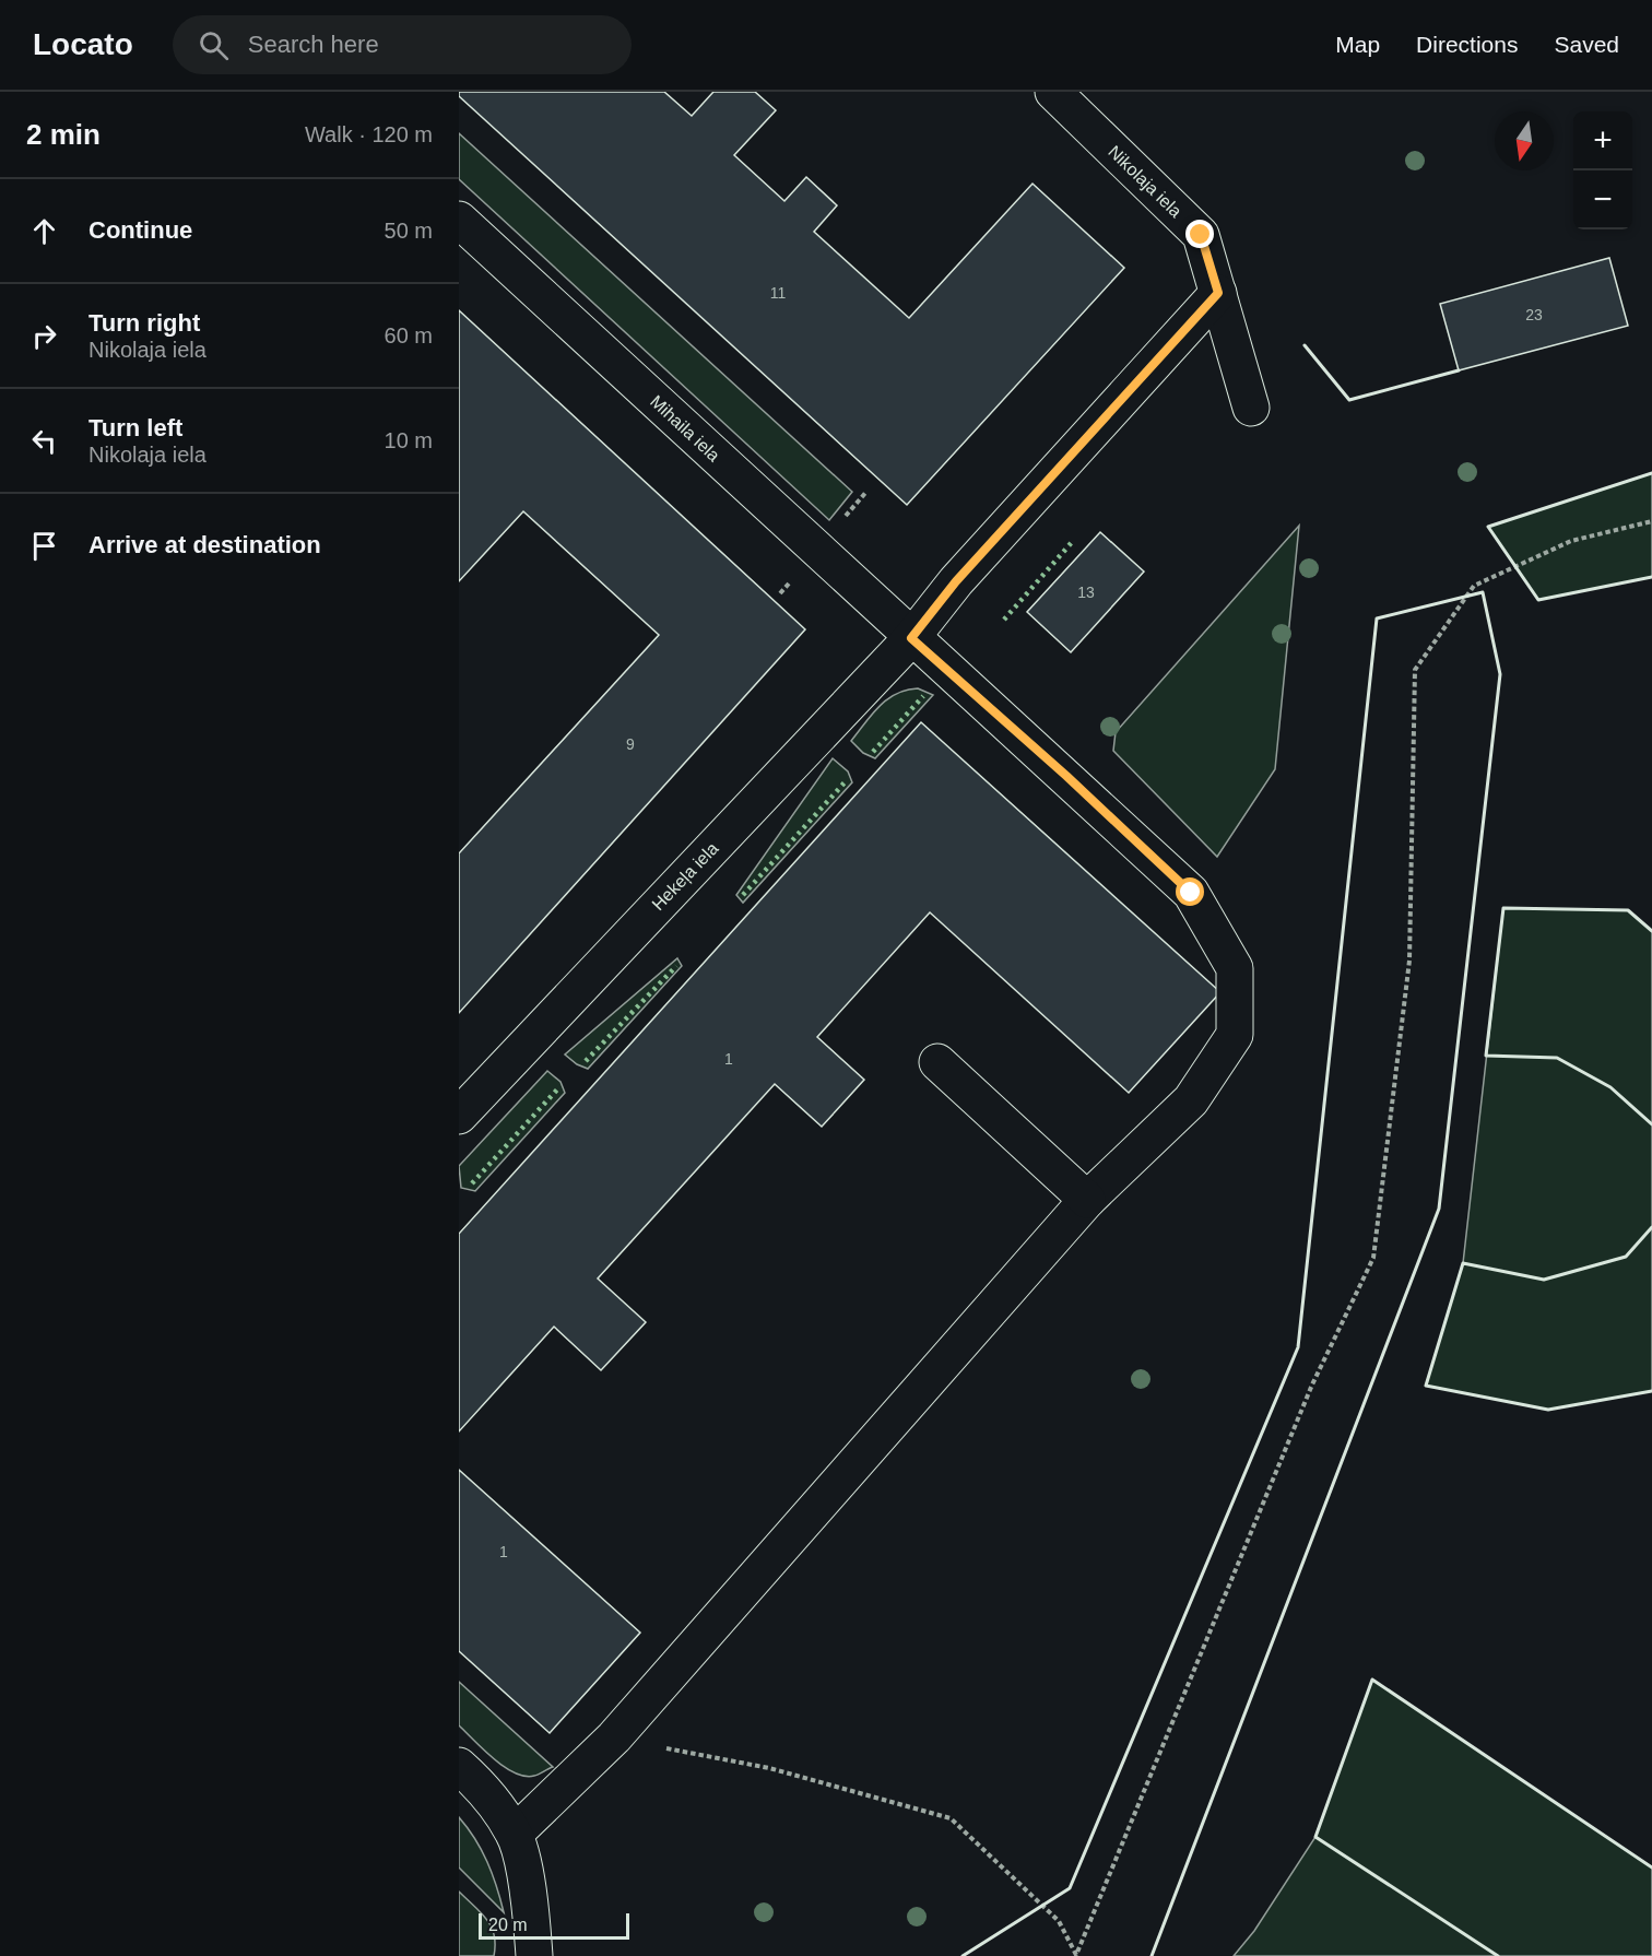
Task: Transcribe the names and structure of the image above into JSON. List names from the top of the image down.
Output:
{
  "streets": {
    "street": ["Nikolaja iela", "Mihaila iela", "Hekeļa iela"]
  },
  "crossings": [
    ["Mihaila iela", "Hekeļa iela"]
  ],
  "house_numbers": [
    "11",
    "23",
    "13",
    "9",
    "1",
    "1"
  ],
  "scale_bar": "20 m",
  "north": "bottom",
  "page": {
    "header": "Locato",
    "search": "Search here",
    "nav": ["Map", "Directions", "Saved"],
    "heading": ["2 min", "Walk · 120 m"],
    "map_buttons": ["+", "−"],
    "list": [
      ["Continue", "50 m"],
      ["Turn right", "Nikolaja iela", "60 m"],
      ["Turn left", "Nikolaja iela", "10 m"],
      "Arrive at destination"
    ],
    "scale": "20 m"
  }
}
